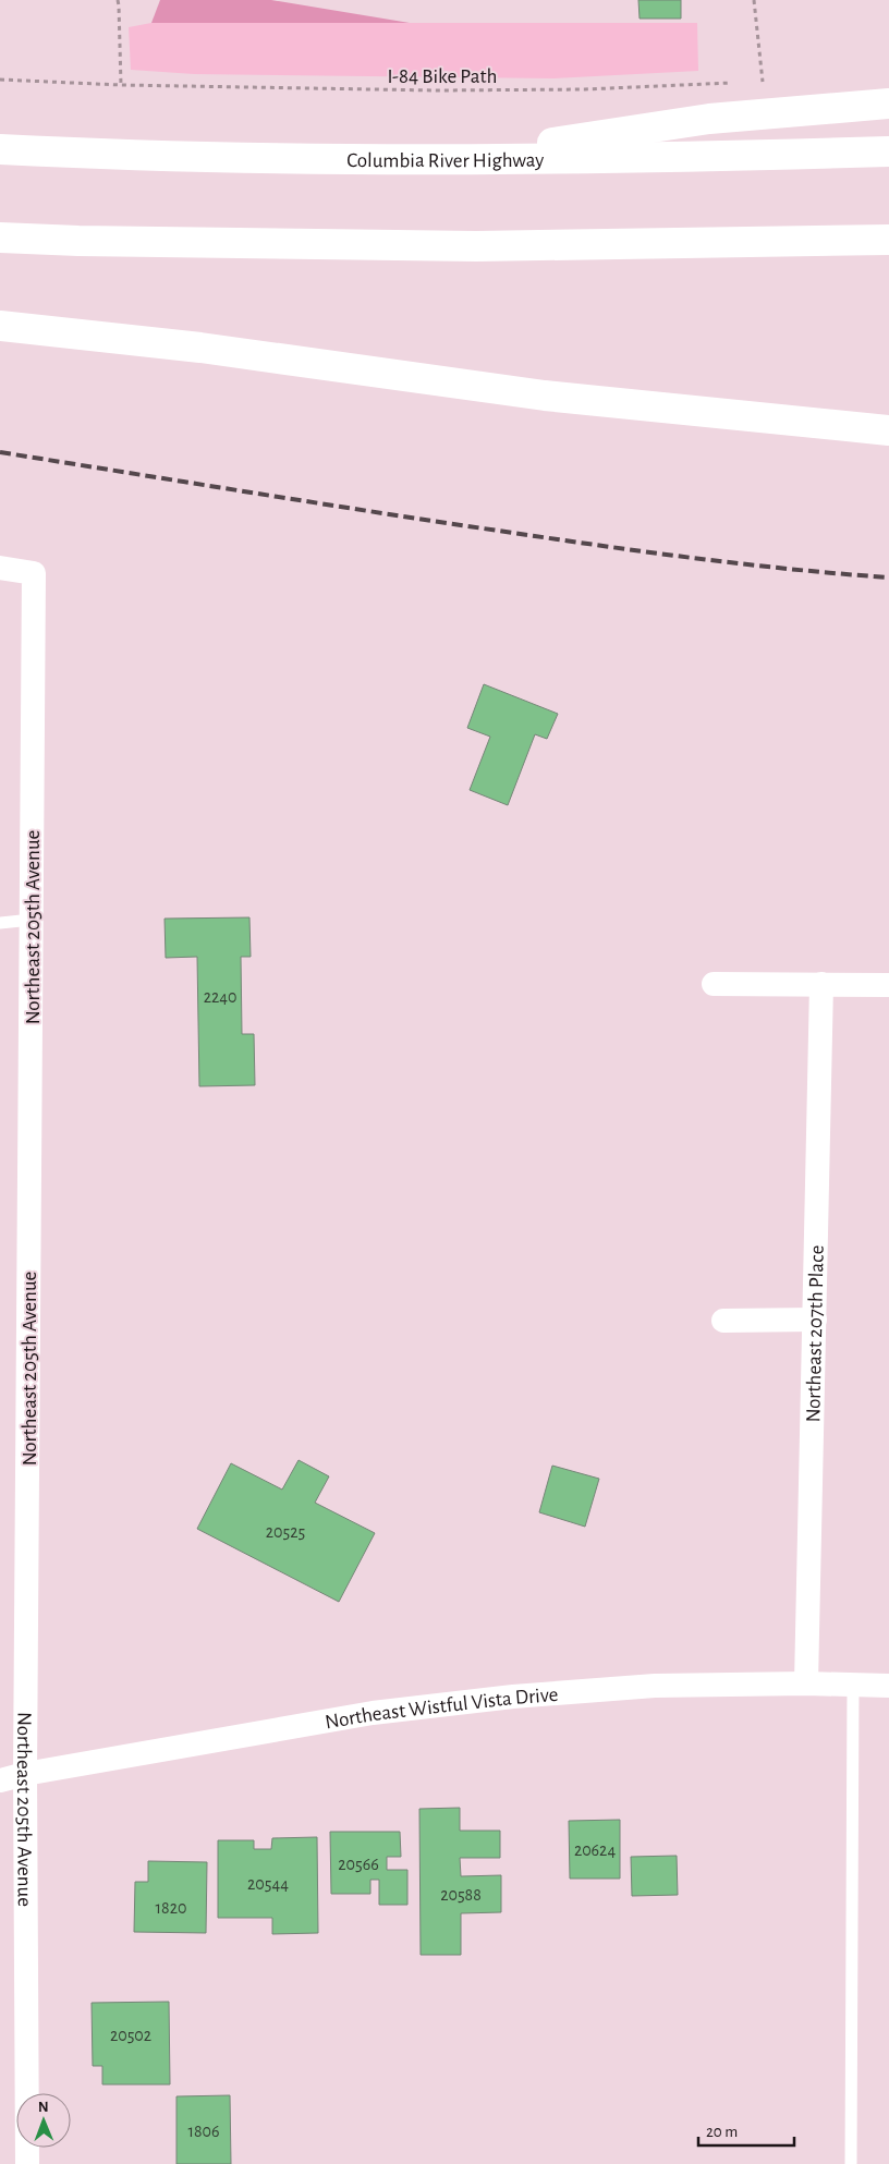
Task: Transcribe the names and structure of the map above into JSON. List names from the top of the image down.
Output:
{
  "streets": {
    "highway": ["Columbia River Highway"],
    "street": ["Northeast 205th Avenue", "Northeast 207th Place", "Northeast Wistful Vista Drive"],
    "path": ["I-84 Bike Path"]
  },
  "crossings": [
    ["Northeast 205th Avenue", "Northeast Wistful Vista Drive"],
    ["Northeast 207th Place", "Northeast Wistful Vista Drive"]
  ],
  "house_numbers": [
    "2240",
    "20525",
    "20624",
    "20566",
    "20544",
    "20588",
    "1820",
    "20502",
    "1806"
  ],
  "scale_bar": "20 m",
  "north": "top"
}
